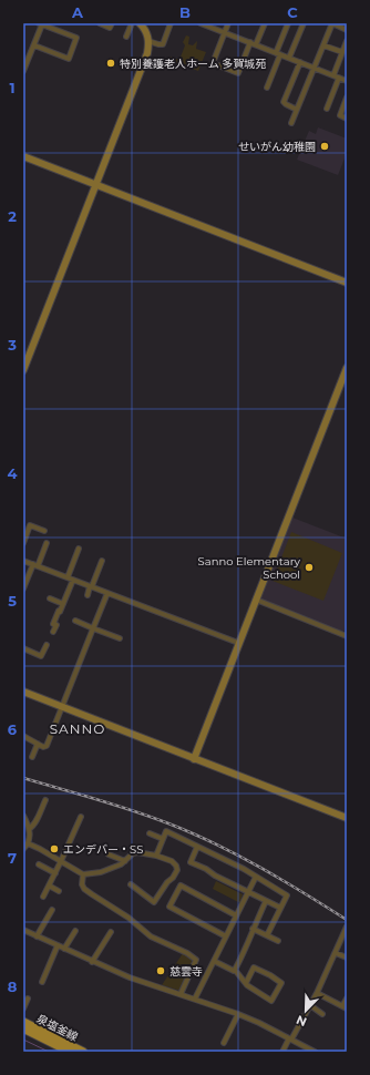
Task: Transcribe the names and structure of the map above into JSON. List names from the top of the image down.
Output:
{
  "streets": {
    "main road": ["泉塩釜線"]
  },
  "districts": ["SANNO"],
  "places": [
    "特別養護老人ホーム 多賀城苑",
    "せいがん幼稚園",
    "Sanno Elementary School",
    "エンデバー・SS",
    "慈雲寺"
  ],
  "north": "bottom left",
  "grid": {
    "columns": ["A", "B", "C"],
    "rows": [
      "1",
      "2",
      "3",
      "4",
      "5",
      "6",
      "7",
      "8"
    ]
  }
}
